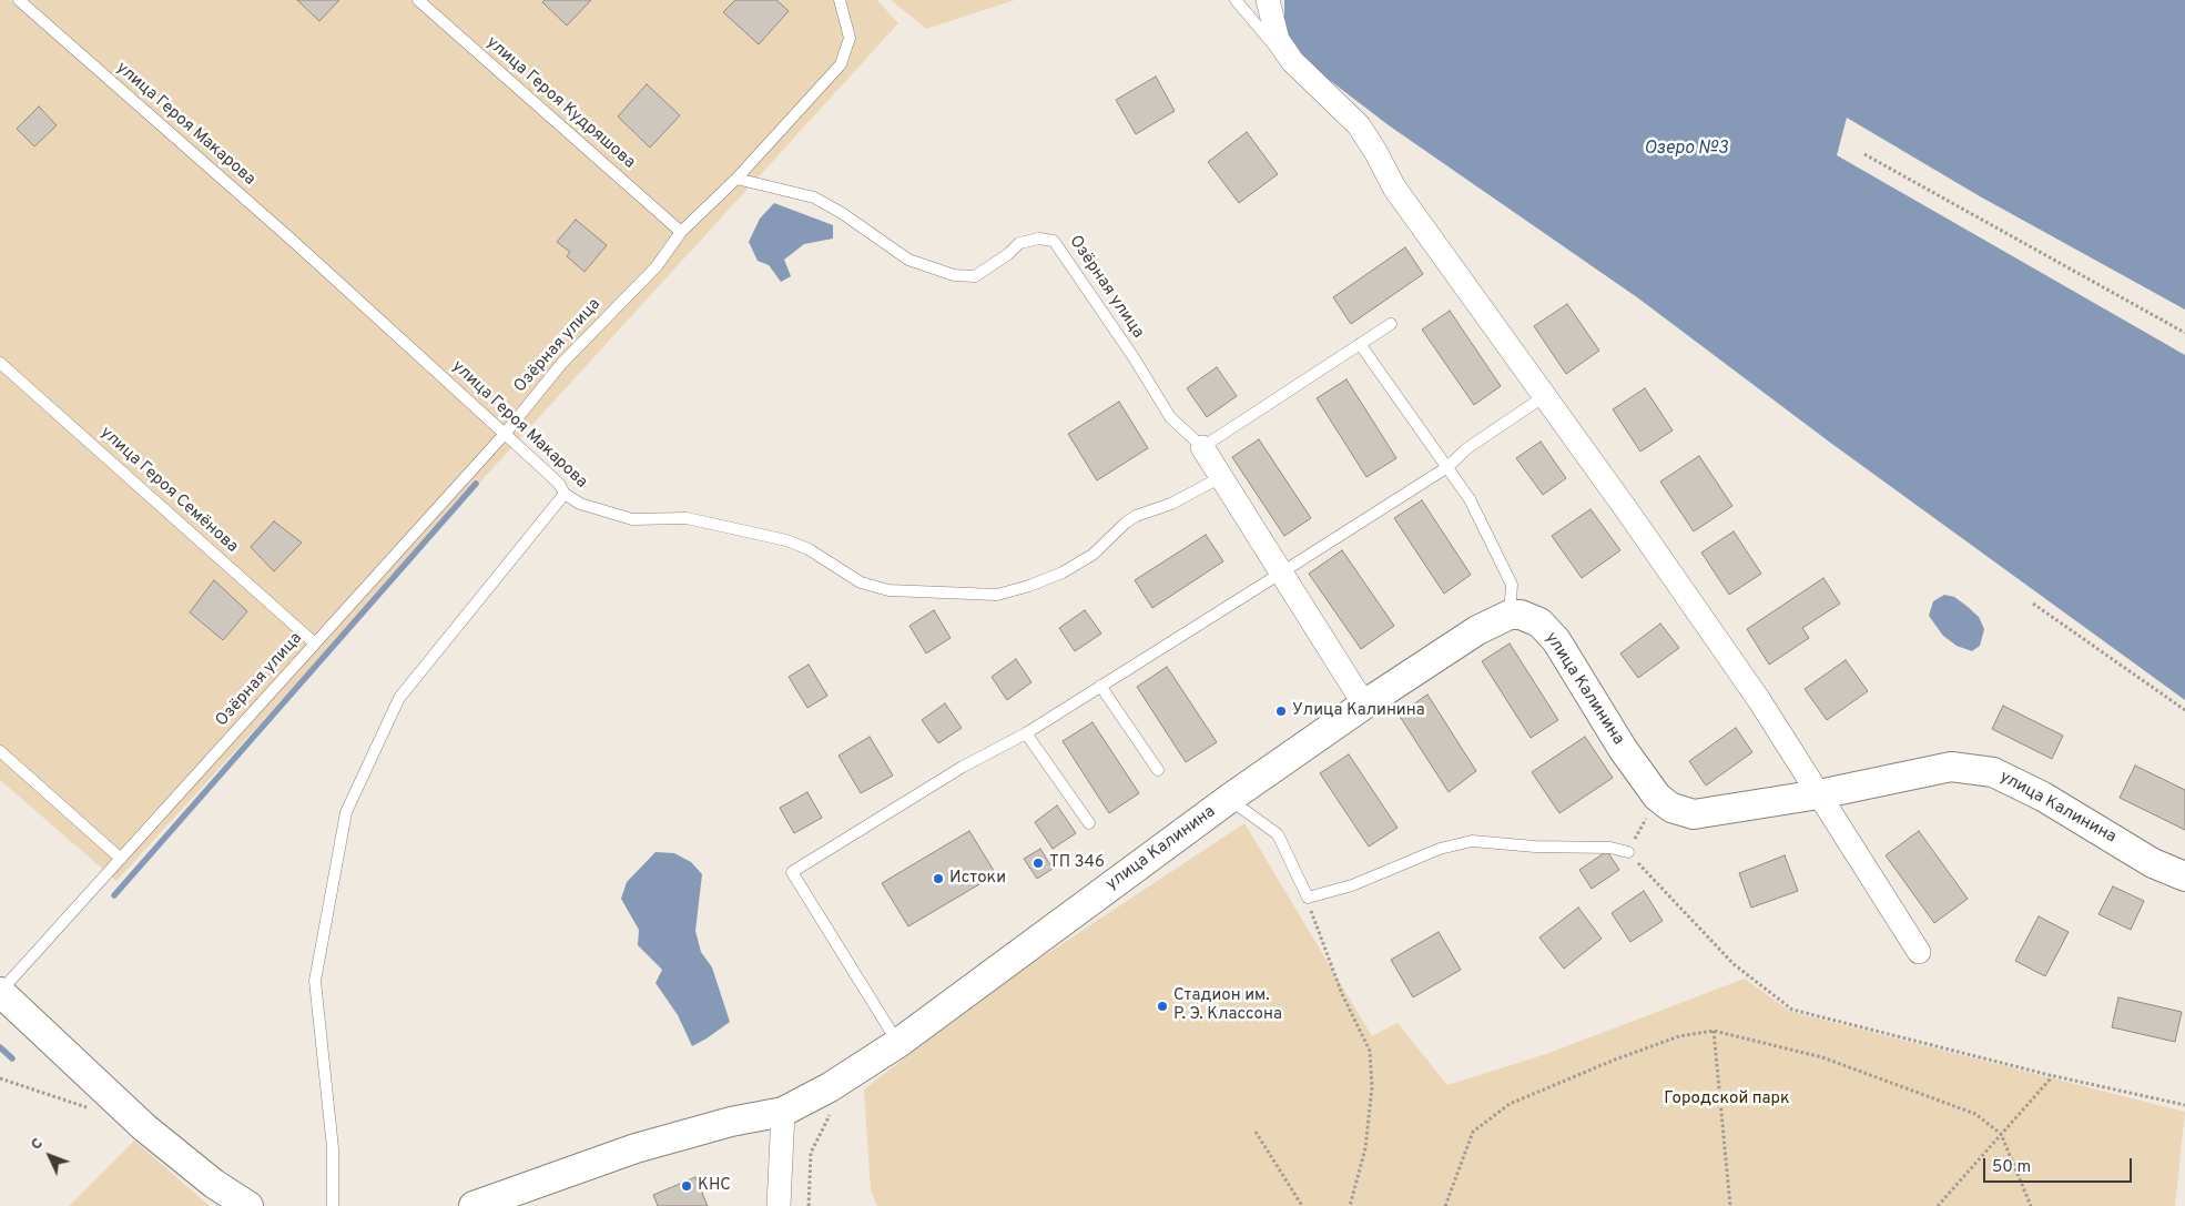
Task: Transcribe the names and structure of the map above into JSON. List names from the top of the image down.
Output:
{
  "streets": {
    "street": ["улица Калинина"],
    "lane": [
      "улица Героя Кудряшова",
      "улица Героя Макарова",
      "Озёрная улица",
      "улица Героя Семёнова"
    ]
  },
  "crossings": [
    ["улица Героя Кудряшова", "Озёрная улица"],
    ["улица Героя Макарова", "Озёрная улица"],
    ["Озёрная улица", "улица Героя Семёнова"]
  ],
  "water": ["Озеро №3"],
  "parks": ["Городской парк"],
  "places": [
    "Улица Калинина",
    "ТП 346",
    "Истоки",
    "Стадион им. Р. Э. Классона",
    "КНС"
  ],
  "scale_bar": "50 m",
  "north": "top left"
}
